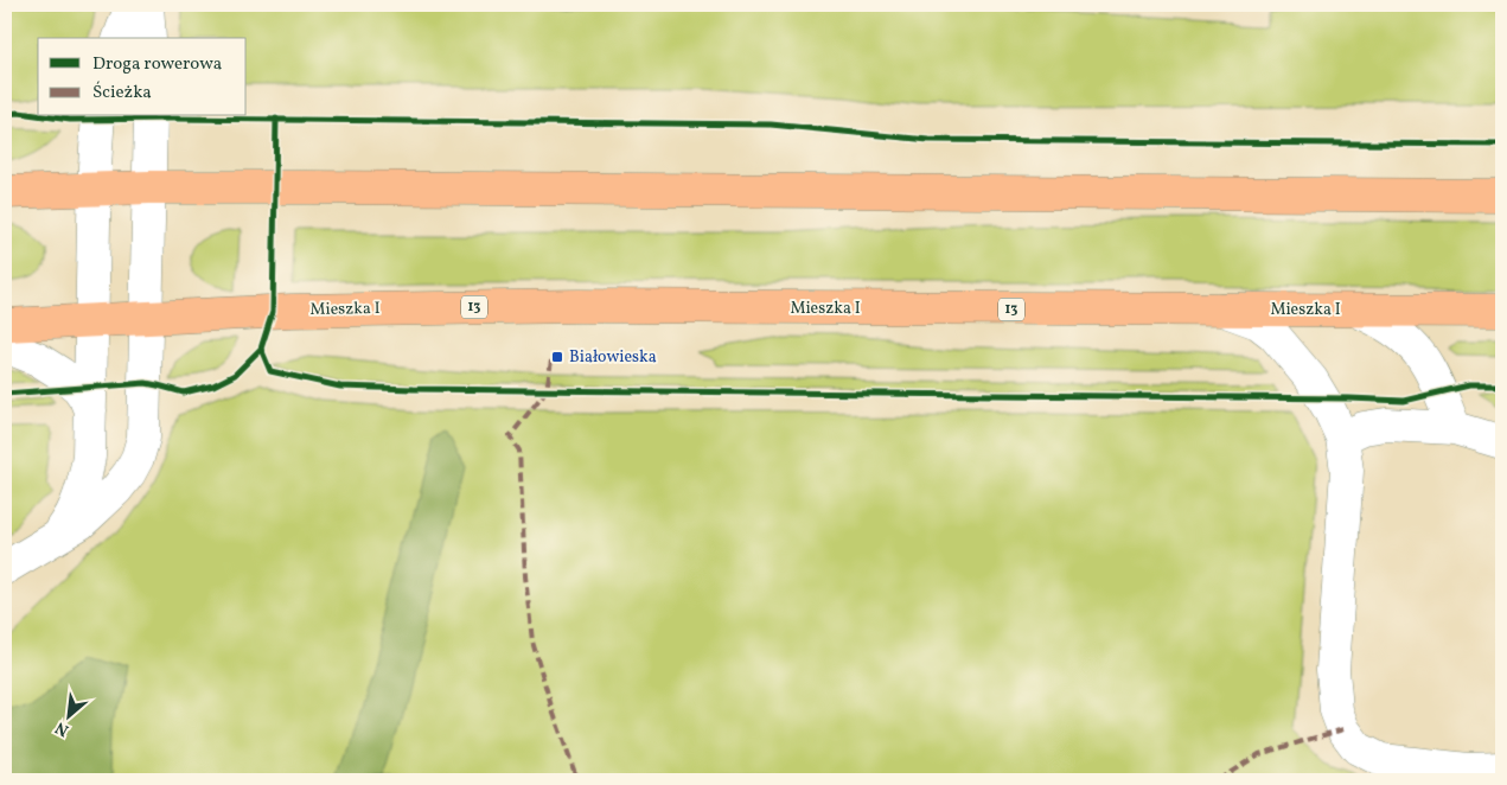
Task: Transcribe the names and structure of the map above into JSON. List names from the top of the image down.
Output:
{
  "streets": {
    "main road": ["13", "Mieszka I"]
  },
  "places": {
    "transit": ["Białowieska"]
  },
  "legend": ["Droga rowerowa", "Ścieżka"],
  "north": "bottom left"
}
